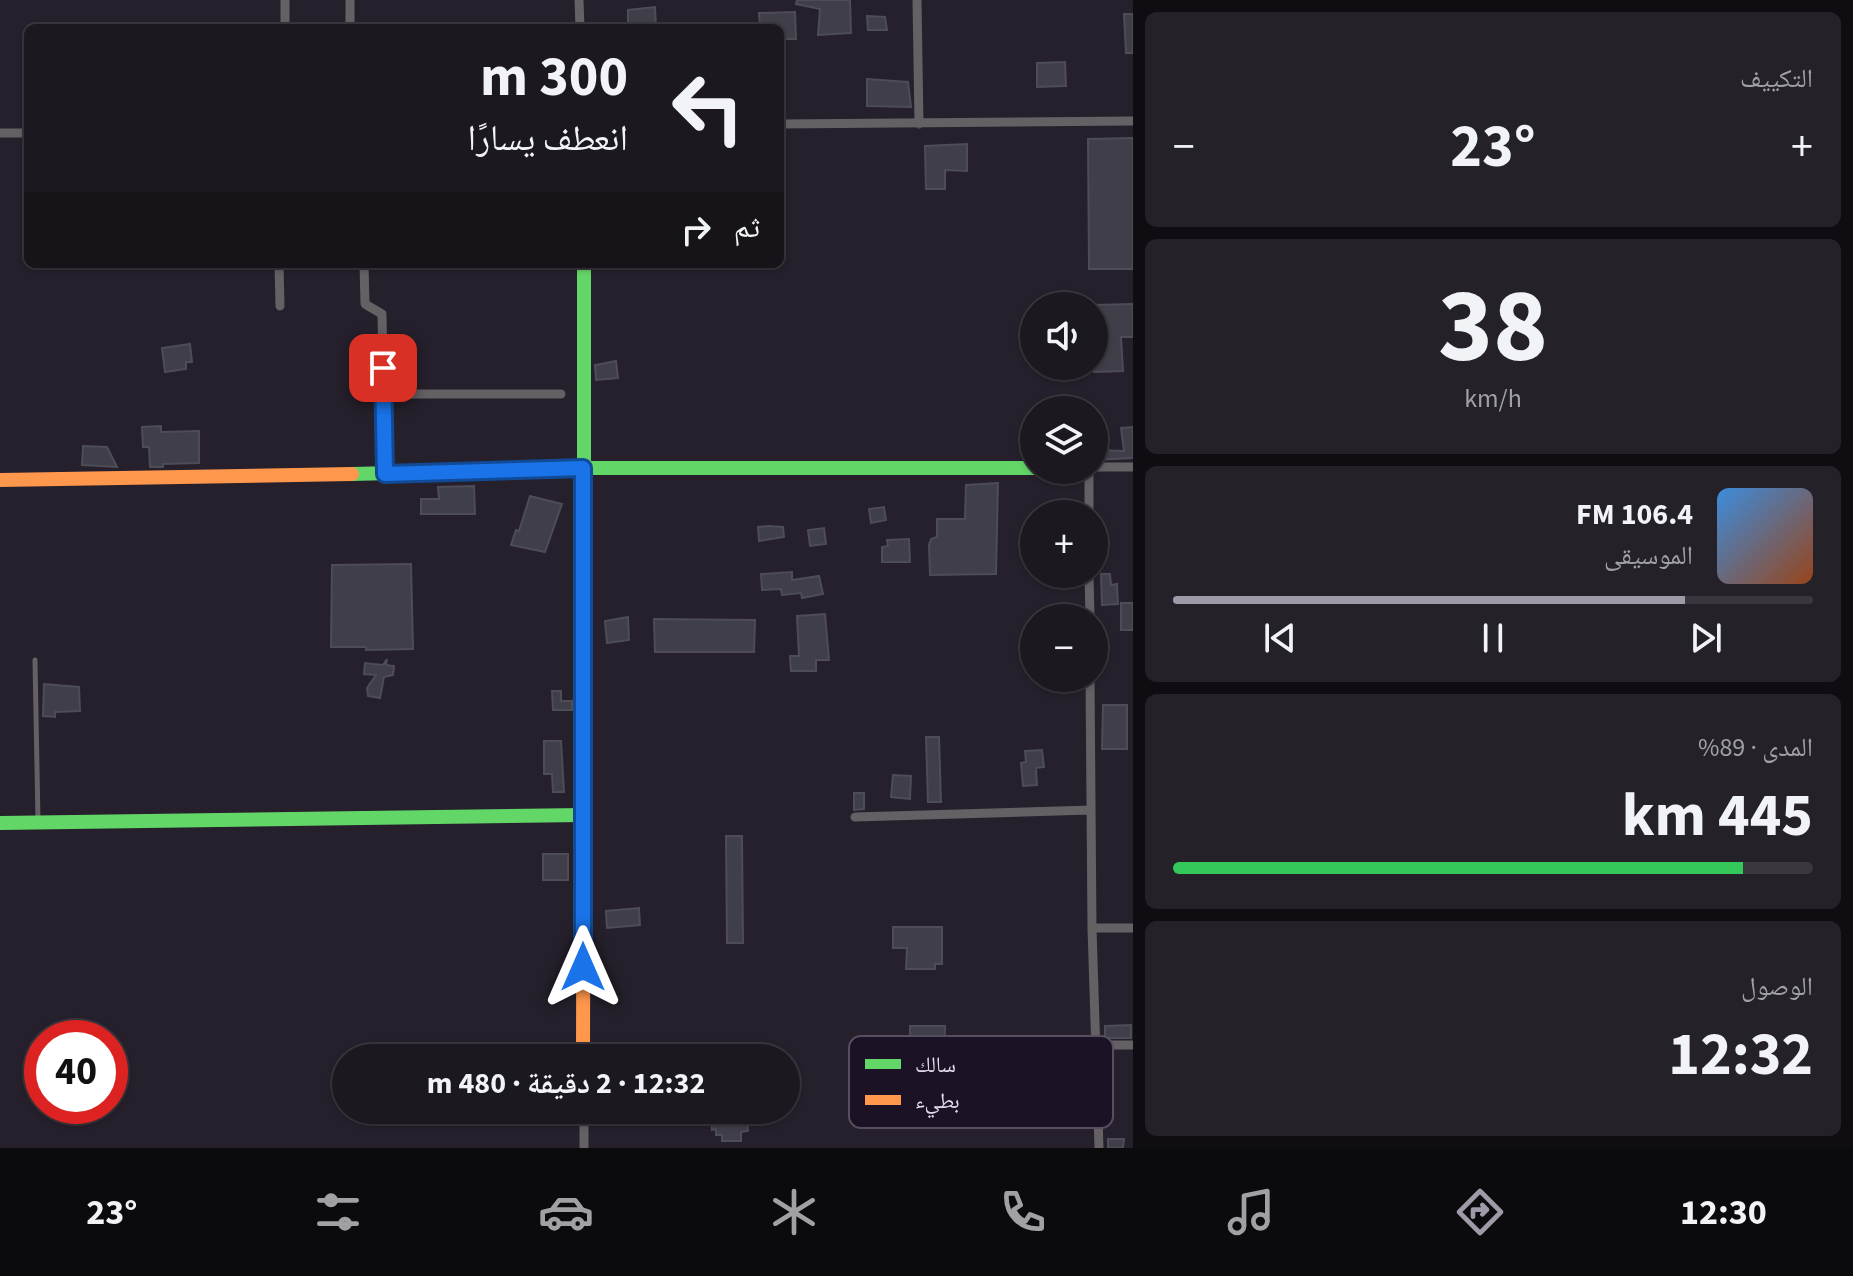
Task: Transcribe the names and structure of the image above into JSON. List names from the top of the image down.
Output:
{
  "legend": ["سالك", "بطيء"],
  "page": {
    "tile": [
      "التكييف",
      ["38", "km/h"],
      ["المدى · 89%", "445 km"],
      ["الوصول", "12:32"]
    ],
    "turn": ["300 m", "انعطف يسارًا"],
    "heat": ["−", "23°", "+"],
    "then": "ثم",
    "map_buttons": ["+", "−"],
    "song": ["106.4 FM", "الموسيقى"],
    "limit": "40",
    "trip": "12:32 · 2 دقيقة · 480 m",
    "tabs": ["12:30", "23°"]
  }
}
